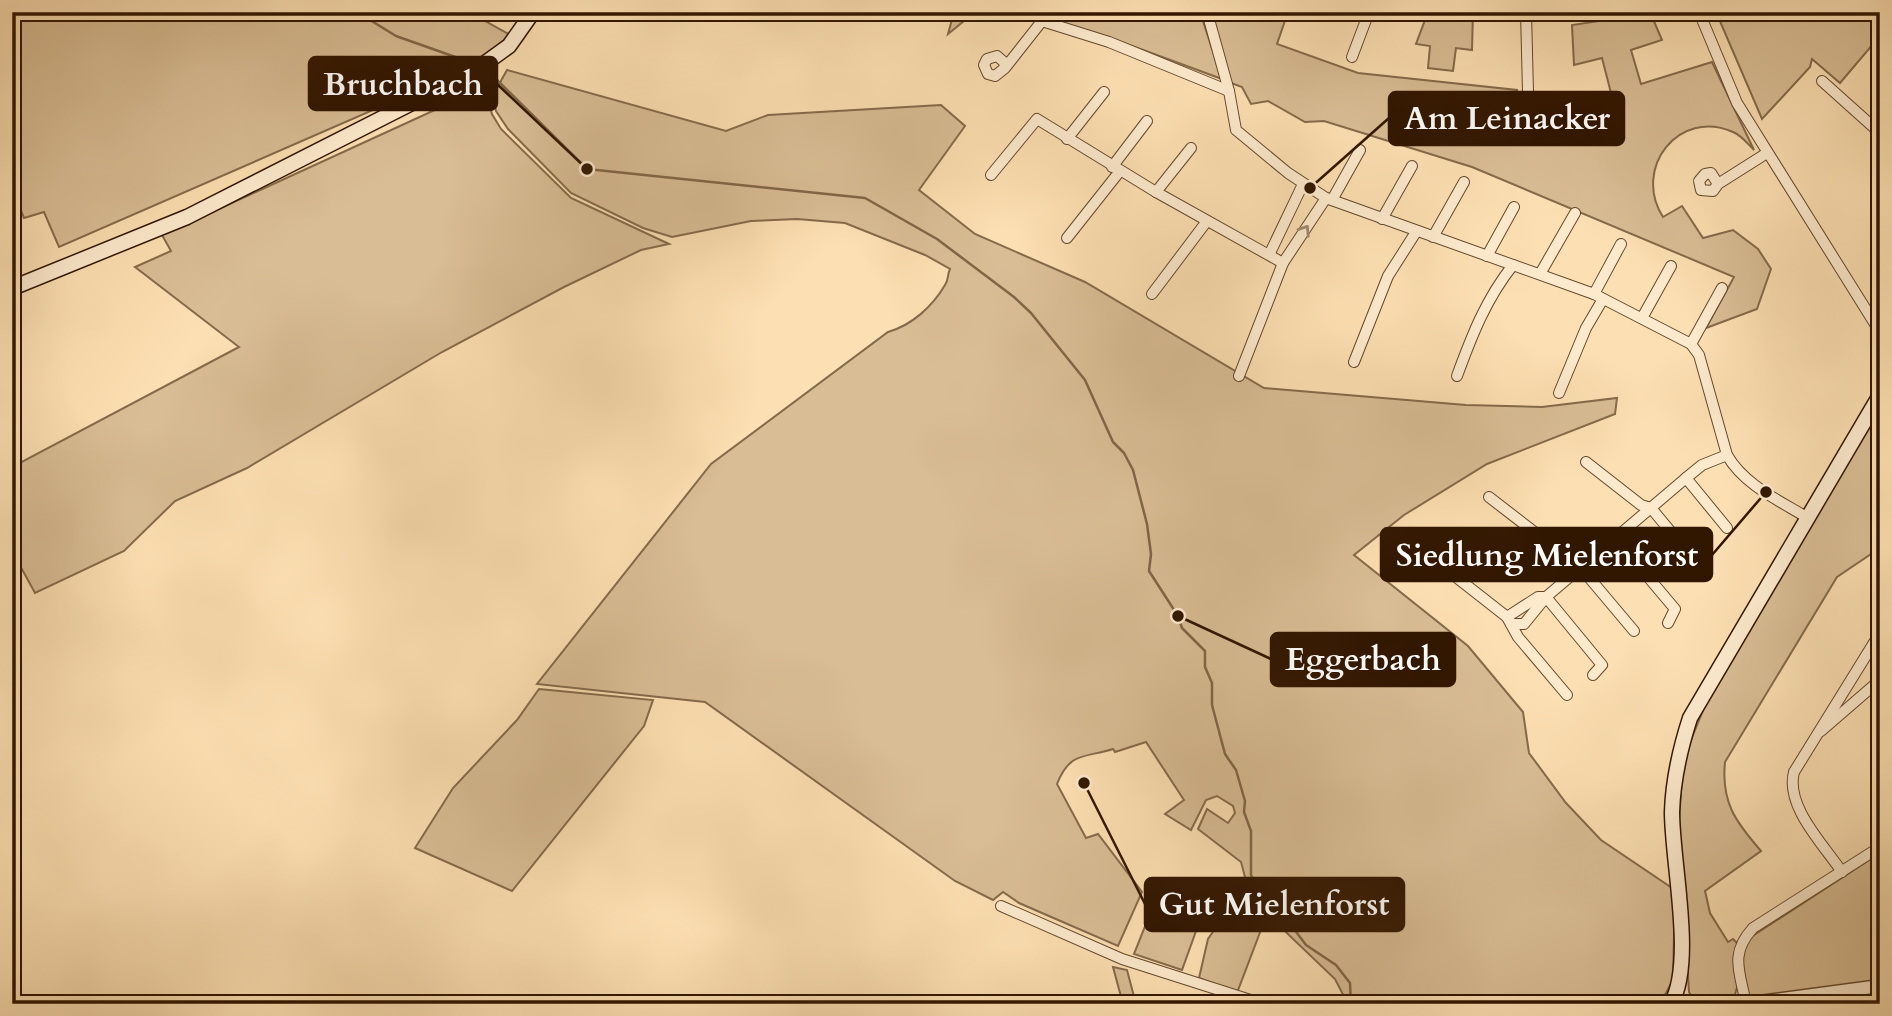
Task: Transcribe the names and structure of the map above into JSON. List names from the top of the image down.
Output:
{
  "places": [
    "Bruchbach",
    "Am Leinacker",
    "Siedlung Mielenforst",
    "Eggerbach",
    "Gut Mielenforst"
  ]
}
